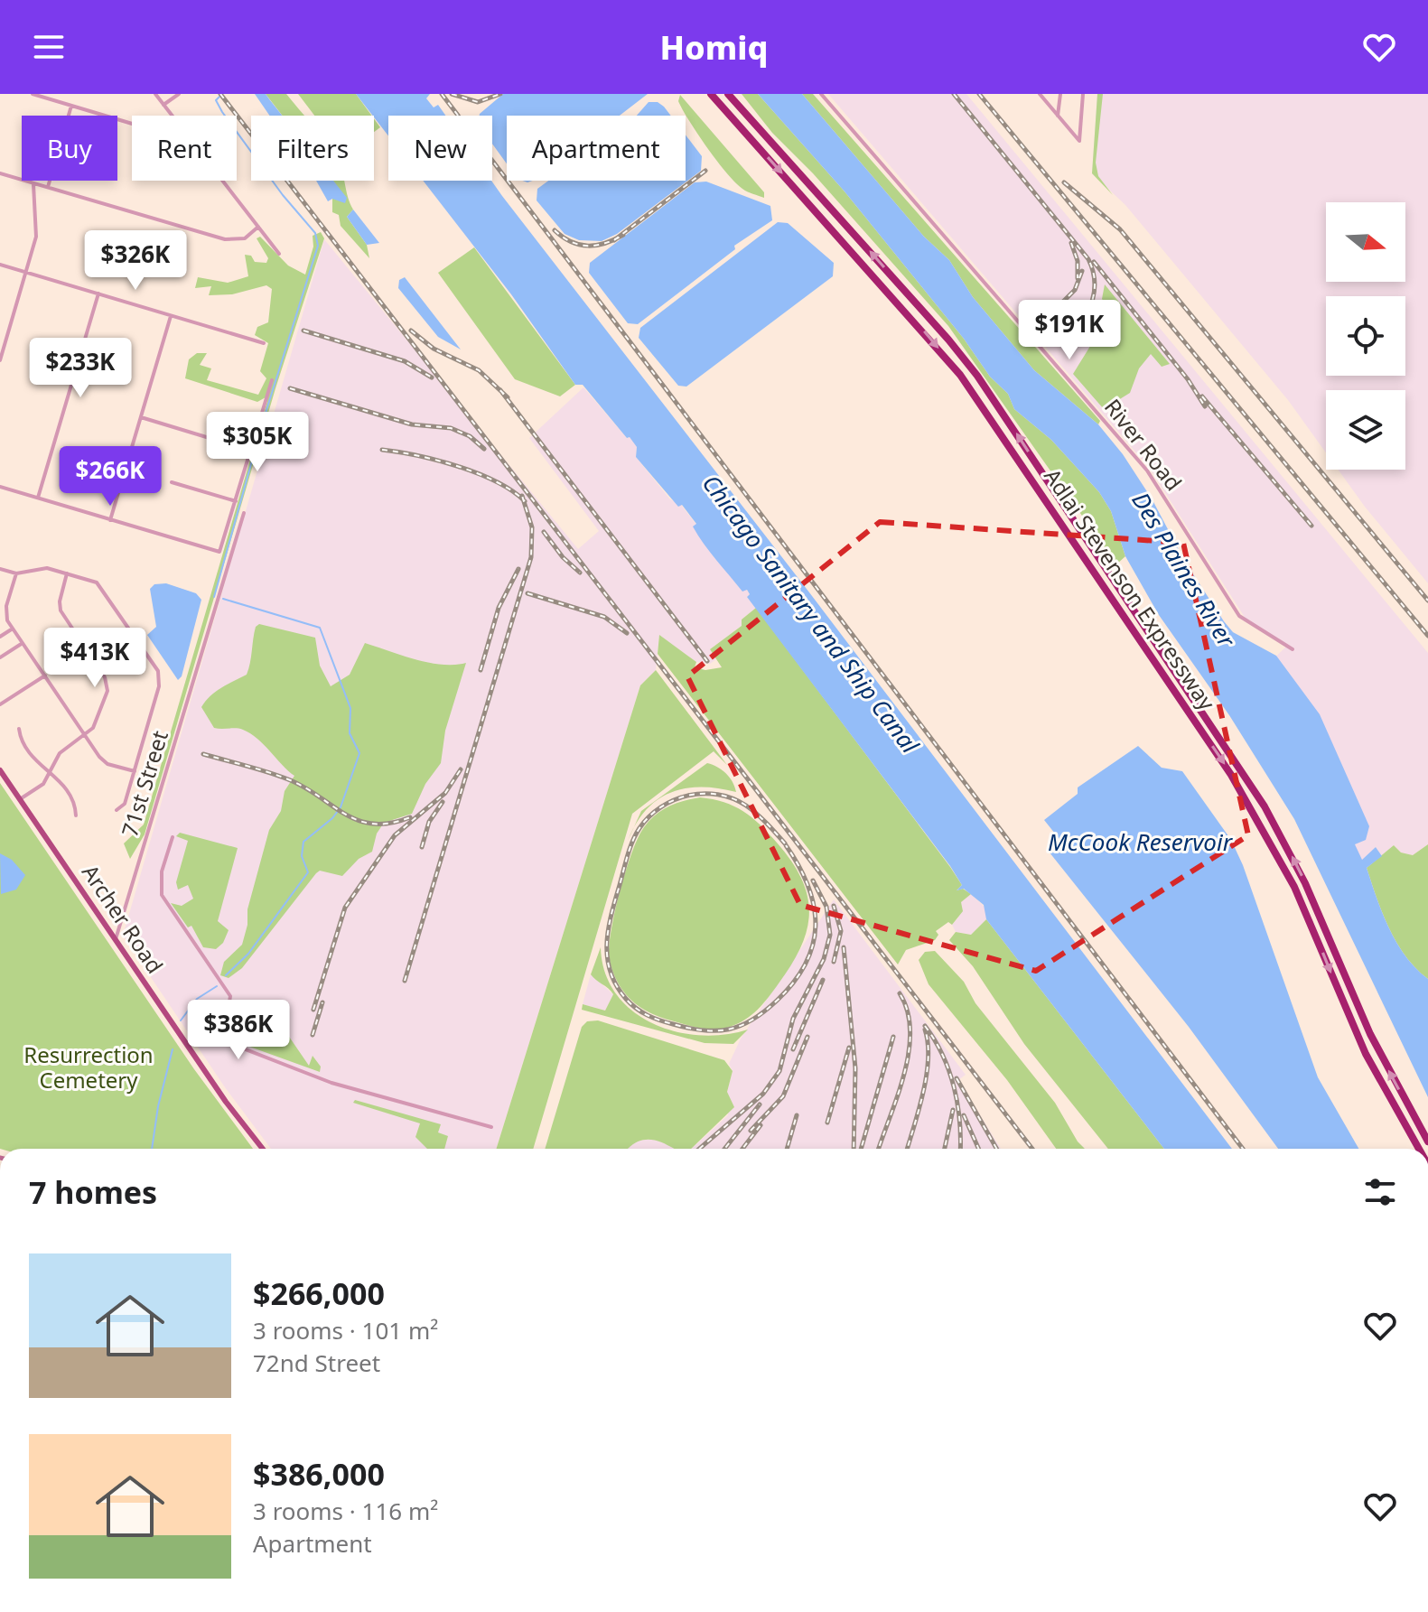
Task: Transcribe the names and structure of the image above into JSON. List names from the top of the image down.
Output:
{
  "streets": {
    "highway": ["Adlai Stevenson Expressway"],
    "main road": ["Archer Road"],
    "street": ["River Road", "71st Street"]
  },
  "crossings": [
    ["71st Street", "Archer Road"]
  ],
  "water": ["Des Plaines River", "Chicago Sanitary and Ship Canal", "McCook Reservoir"],
  "parks": ["Resurrection Cemetery"],
  "north": "right",
  "page": {
    "header": "Homiq",
    "chip": [
      "Buy",
      "Rent",
      "Filters",
      "New",
      "Apartment"
    ],
    "price": [
      "$326K",
      "$191K",
      "$233K",
      "$305K",
      "$266K",
      "$413K",
      "$386K"
    ],
    "heading": "7 homes",
    "list": [
      {
        "name": "$266,000",
        "note": "3 rooms · 101 m² · 72nd Street"
      },
      {
        "name": "$386,000",
        "note": "3 rooms · 116 m² · Apartment"
      }
    ]
  }
}
